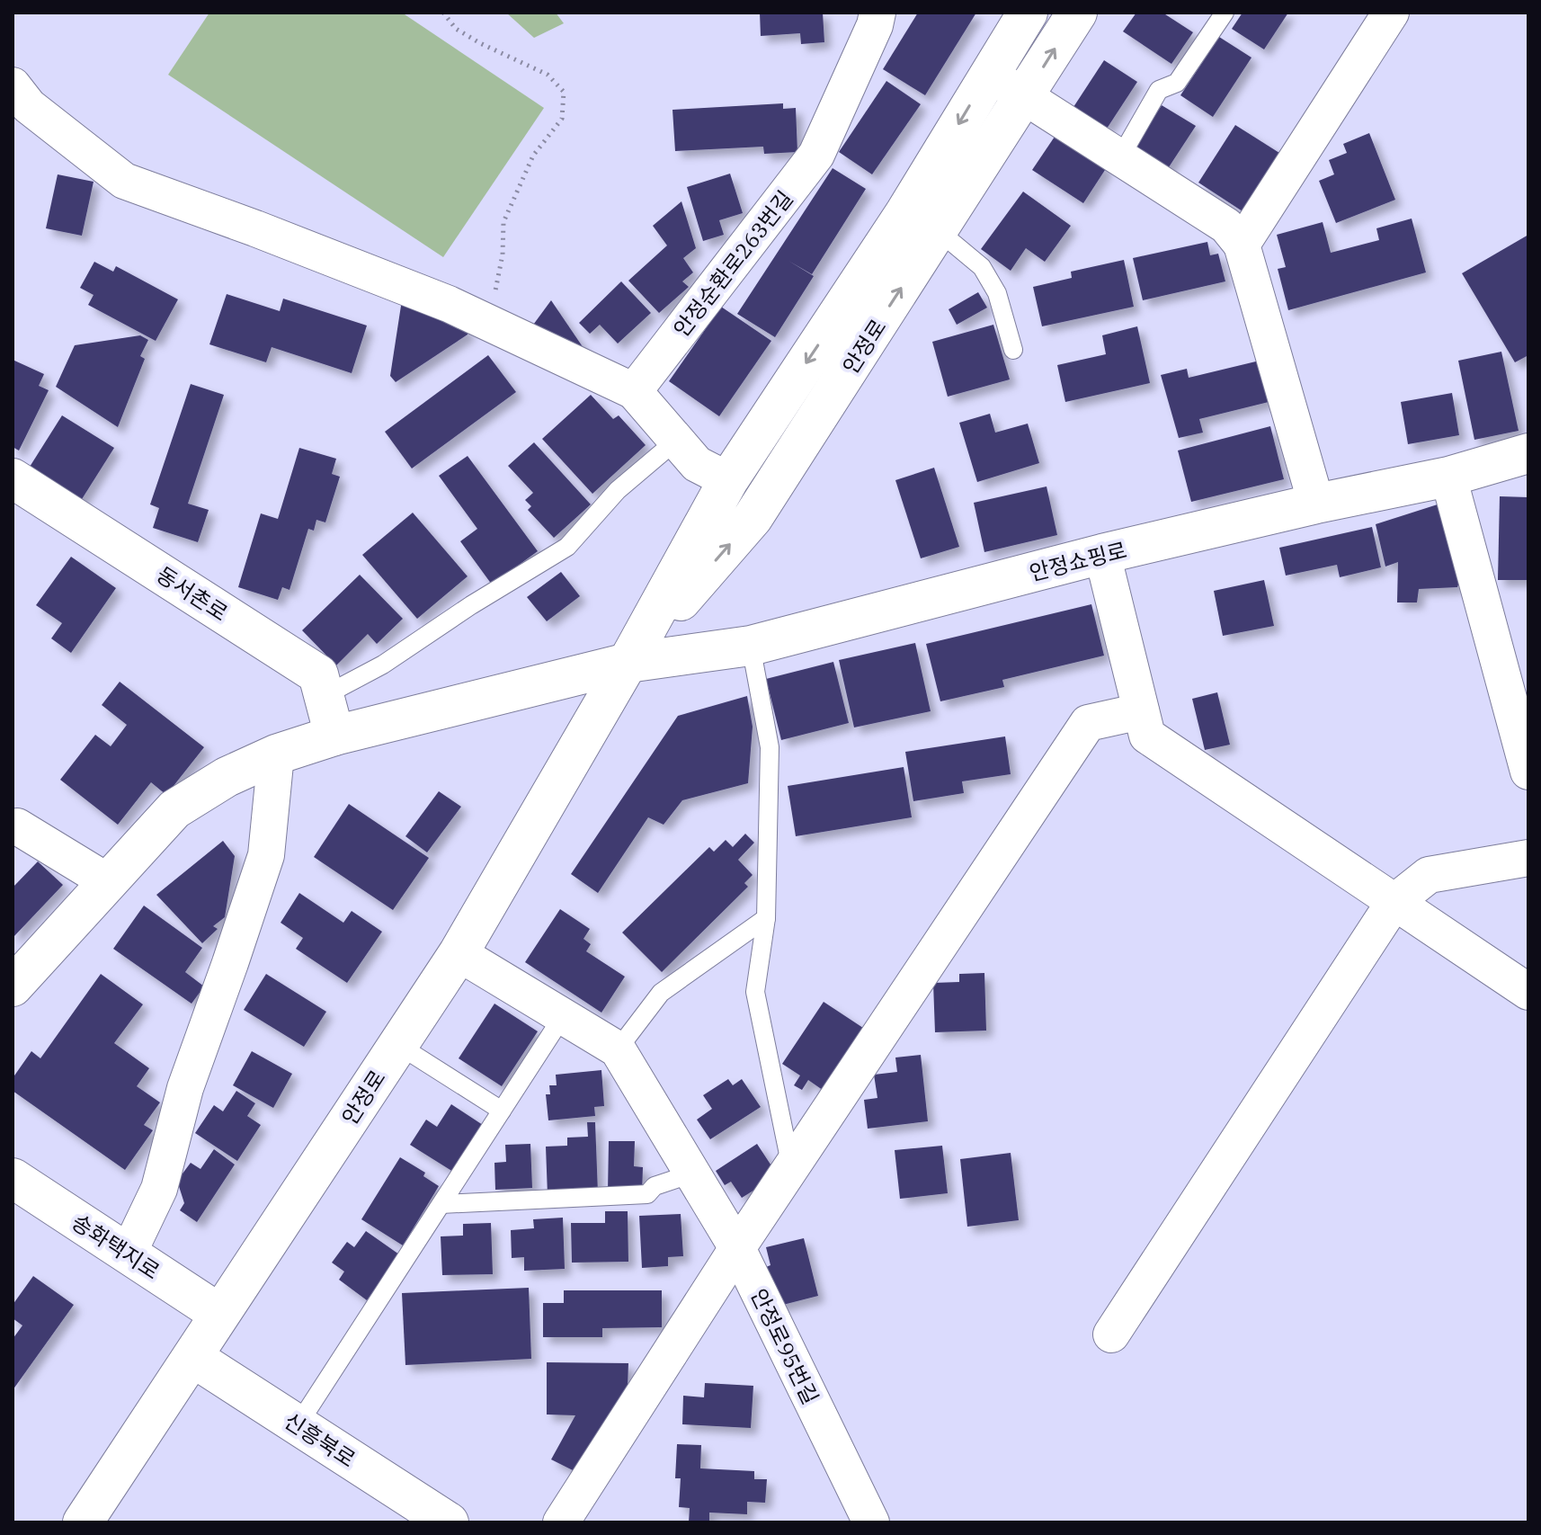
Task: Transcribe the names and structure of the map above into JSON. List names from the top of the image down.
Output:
{
  "streets": {
    "street": [
      "안정순환로263번길",
      "안정로",
      "안정쇼핑로",
      "동서촌로",
      "송화택지로",
      "안정로95번길",
      "신흥북로"
    ]
  },
  "crossings": [
    ["안정로", "안정쇼핑로"],
    ["안정로", "송화택지로"],
    ["안정로", "안정로95번길"],
    ["안정로", "신흥북로"]
  ]
}
